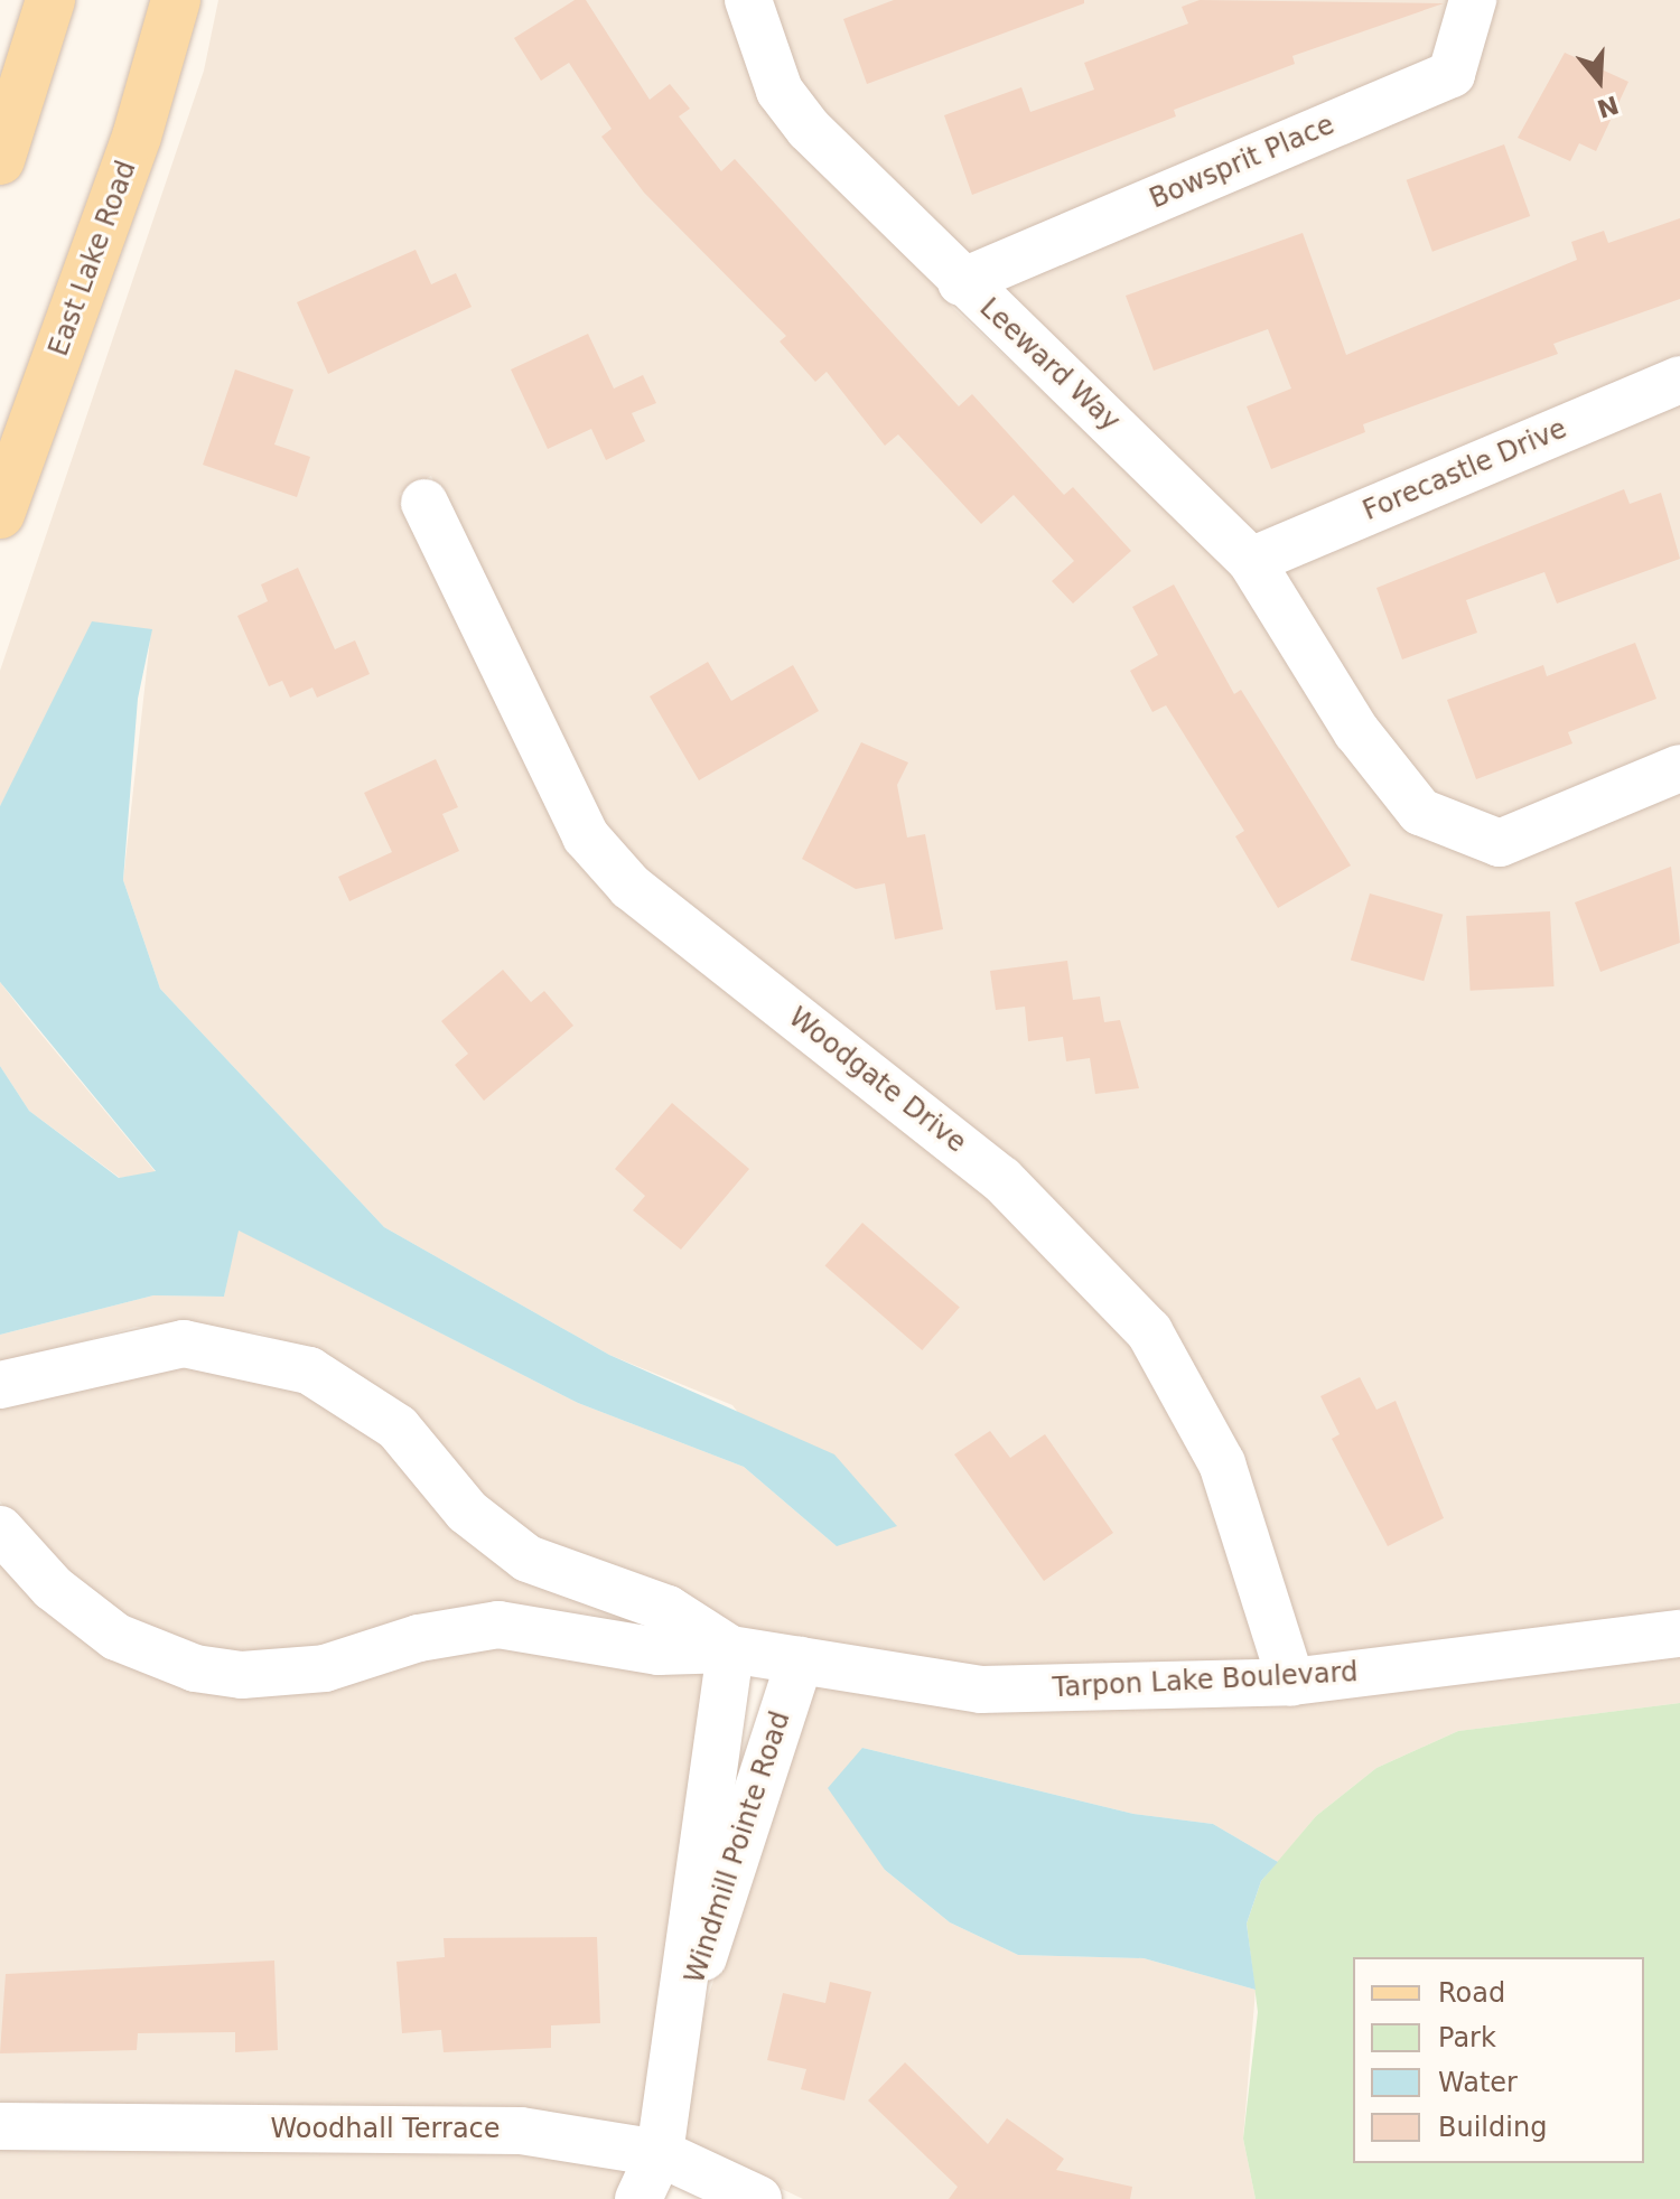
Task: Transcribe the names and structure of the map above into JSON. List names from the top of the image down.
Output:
{
  "streets": {
    "main road": ["East Lake Road"],
    "street": [
      "Bowsprit Place",
      "Leeward Way",
      "Forecastle Drive",
      "Woodgate Drive",
      "Tarpon Lake Boulevard",
      "Windmill Pointe Road",
      "Woodhall Terrace"
    ]
  },
  "crossings": [
    ["Bowsprit Place", "Leeward Way"],
    ["Leeward Way", "Forecastle Drive"],
    ["Woodgate Drive", "Tarpon Lake Boulevard"],
    ["Tarpon Lake Boulevard", "Windmill Pointe Road"],
    ["Windmill Pointe Road", "Woodhall Terrace"]
  ],
  "legend": [
    "Road",
    "Park",
    "Water",
    "Building"
  ],
  "north": "bottom"
}
